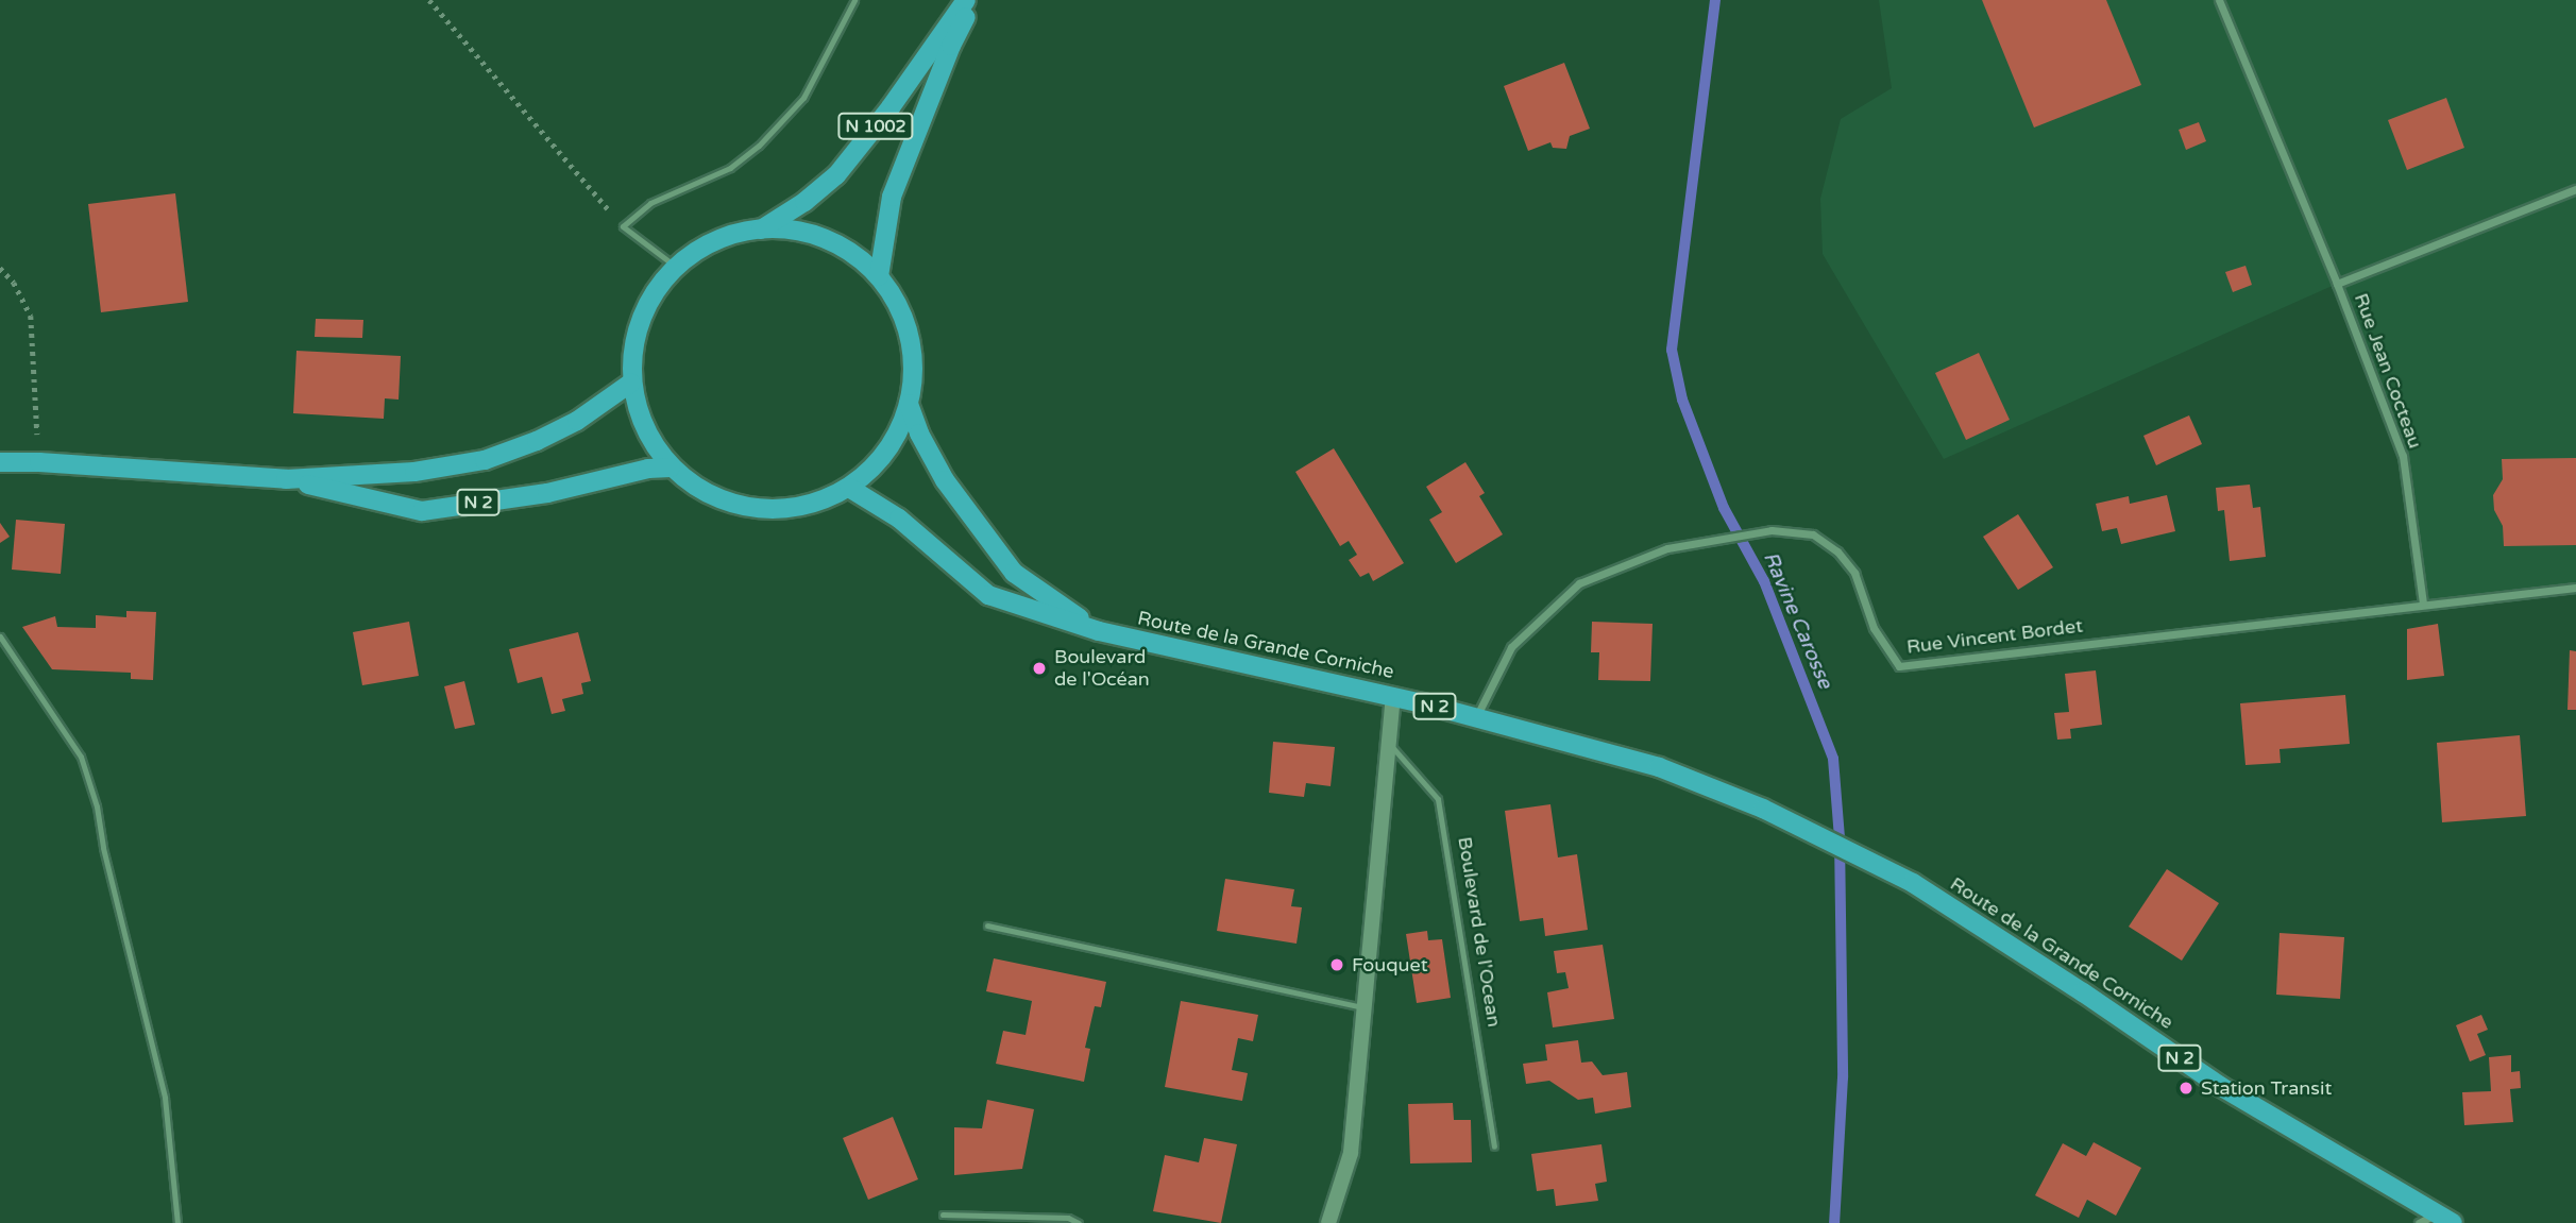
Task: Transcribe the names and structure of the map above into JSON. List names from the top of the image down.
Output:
{
  "streets": {
    "main road": ["N 1002", "N 2", "Route de la Grande Corniche"],
    "street": ["Rue Jean Cocteau", "Rue Vincent Bordet"],
    "lane": ["Boulevard de l'Ocean"]
  },
  "crossings": [
    ["Rue Jean Cocteau", "Rue Vincent Bordet"],
    ["Rue Vincent Bordet", "Route de la Grande Corniche"]
  ],
  "water": ["Ravine Carosse"],
  "places": ["Boulevard de l'Océan", "Fouquet", "Station Transit"]
}
